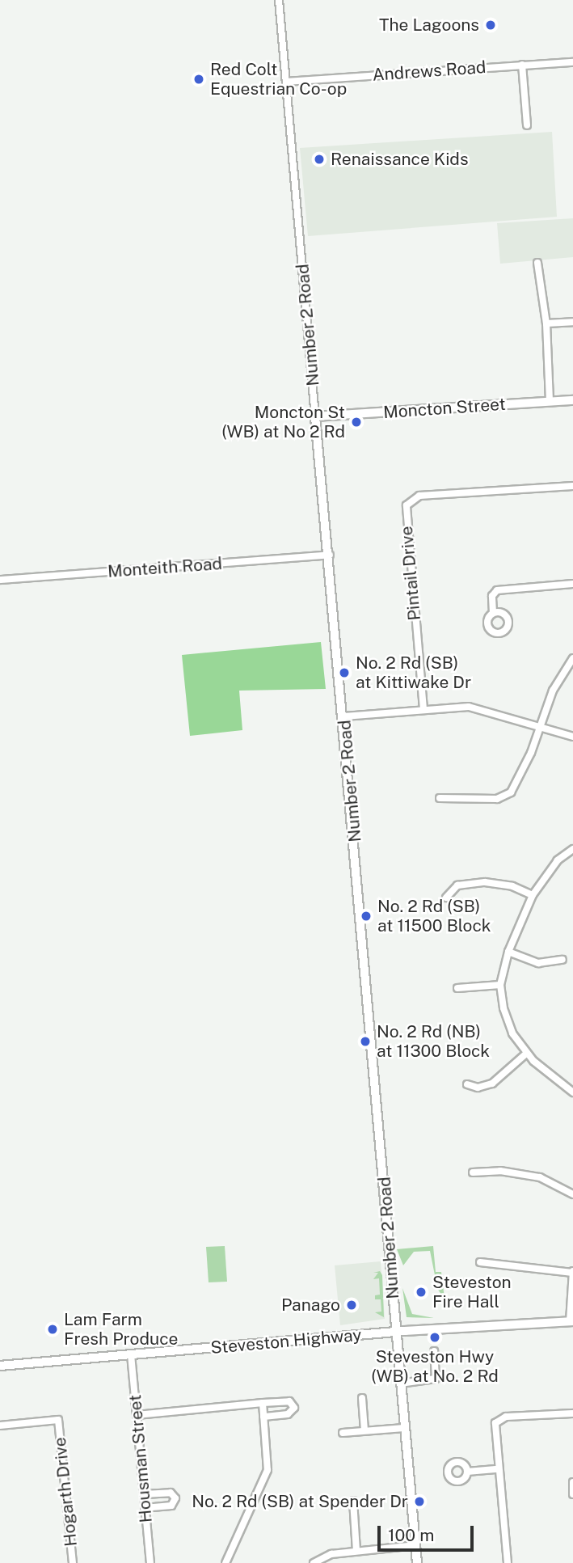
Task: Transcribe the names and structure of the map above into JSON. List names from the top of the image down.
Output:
{
  "streets": {
    "street": [
      "Andrews Road",
      "Number 2 Road",
      "Moncton Street",
      "Monteith Road",
      "Pintail Drive",
      "Steveston Highway",
      "Housman Street",
      "Hogarth Drive"
    ]
  },
  "crossings": [
    ["Andrews Road", "Number 2 Road"],
    ["Number 2 Road", "Moncton Street"],
    ["Number 2 Road", "Monteith Road"],
    ["Number 2 Road", "Steveston Highway"],
    ["Steveston Highway", "Housman Street"]
  ],
  "places": [
    "The Lagoons",
    "Red Colt Equestrian Co-op",
    "Renaissance Kids",
    "Moncton St (WB) at No 2 Rd",
    "No. 2 Rd (SB) at Kittiwake Dr",
    "No. 2 Rd (SB) at 11500 Block",
    "No. 2 Rd (NB) at 11300 Block",
    "Steveston Fire Hall",
    "Panago",
    "Lam Farm Fresh Produce",
    "Steveston Hwy (WB) at No. 2 Rd",
    "No. 2 Rd (SB) at Spender Dr"
  ],
  "scale_bar": "100 m"
}
